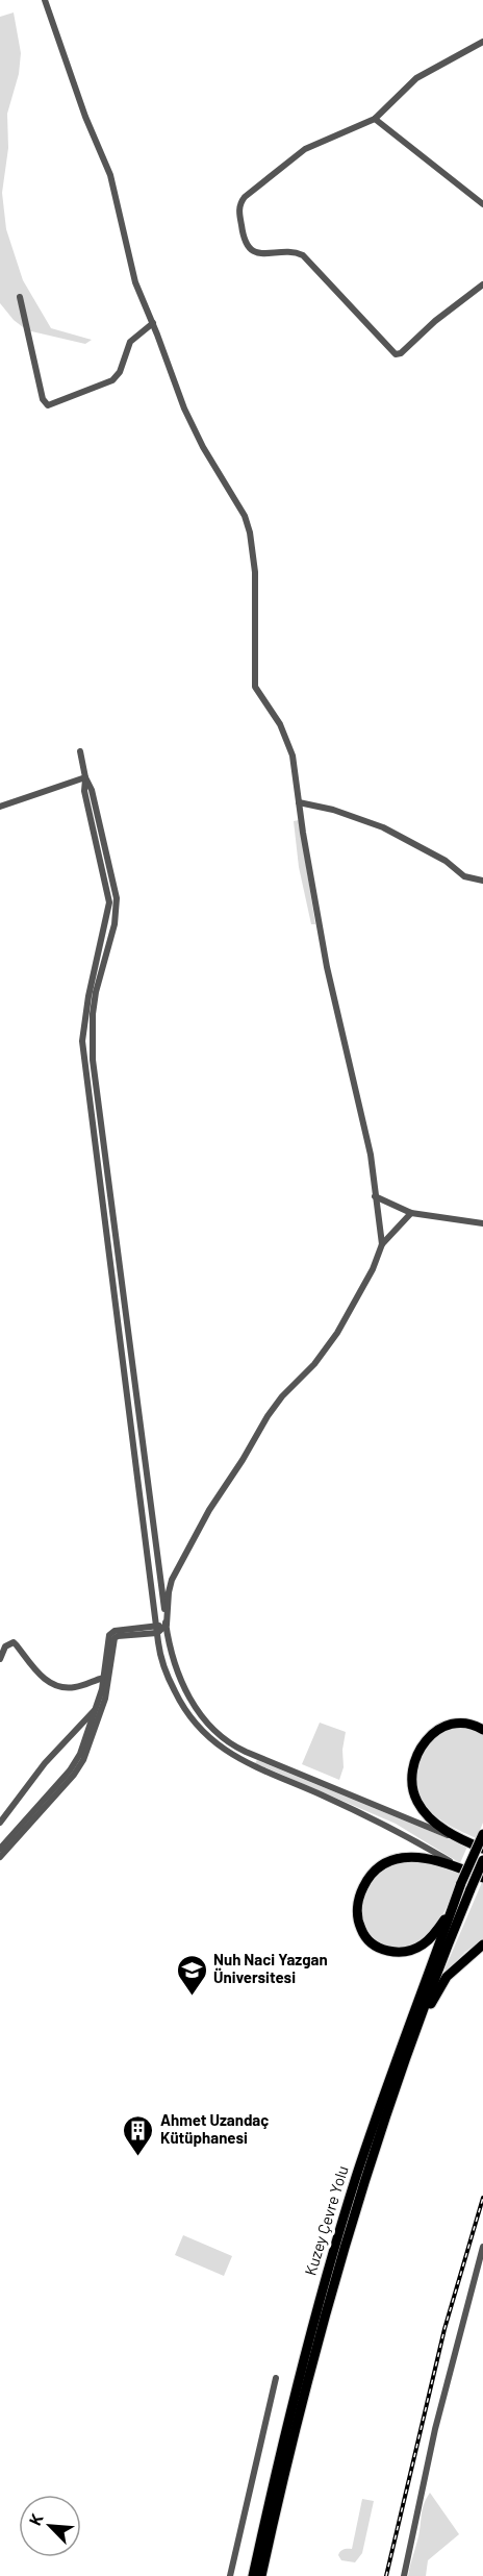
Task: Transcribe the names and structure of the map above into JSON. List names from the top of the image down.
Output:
{
  "streets": {
    "highway": ["Kuzey Çevre Yolu"]
  },
  "places": {
    "school or university": ["Nuh Naci Yazgan Üniversitesi"],
    "building": ["Ahmet Uzandaç Kütüphanesi"]
  },
  "north": "top left"
}
